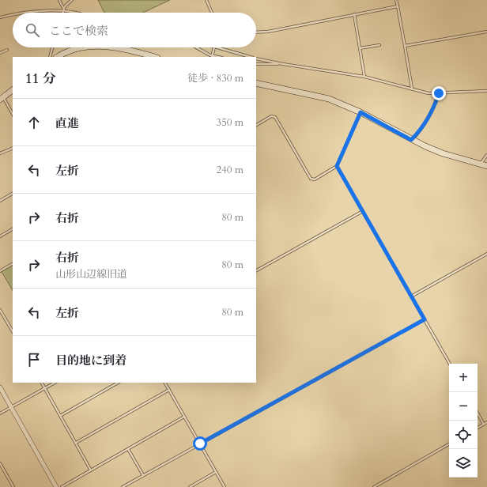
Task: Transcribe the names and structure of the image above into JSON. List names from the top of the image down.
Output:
{
  "page": {
    "search": "ここで検索",
    "heading": ["11 分", "徒歩 · 830 m"],
    "list": [
      ["直進", "350 m"],
      ["左折", "240 m"],
      ["右折", "80 m"],
      ["右折", "山形山辺線旧道", "80 m"],
      ["左折", "80 m"],
      "目的地に到着"
    ],
    "map_buttons": ["+", "−"]
  }
}
